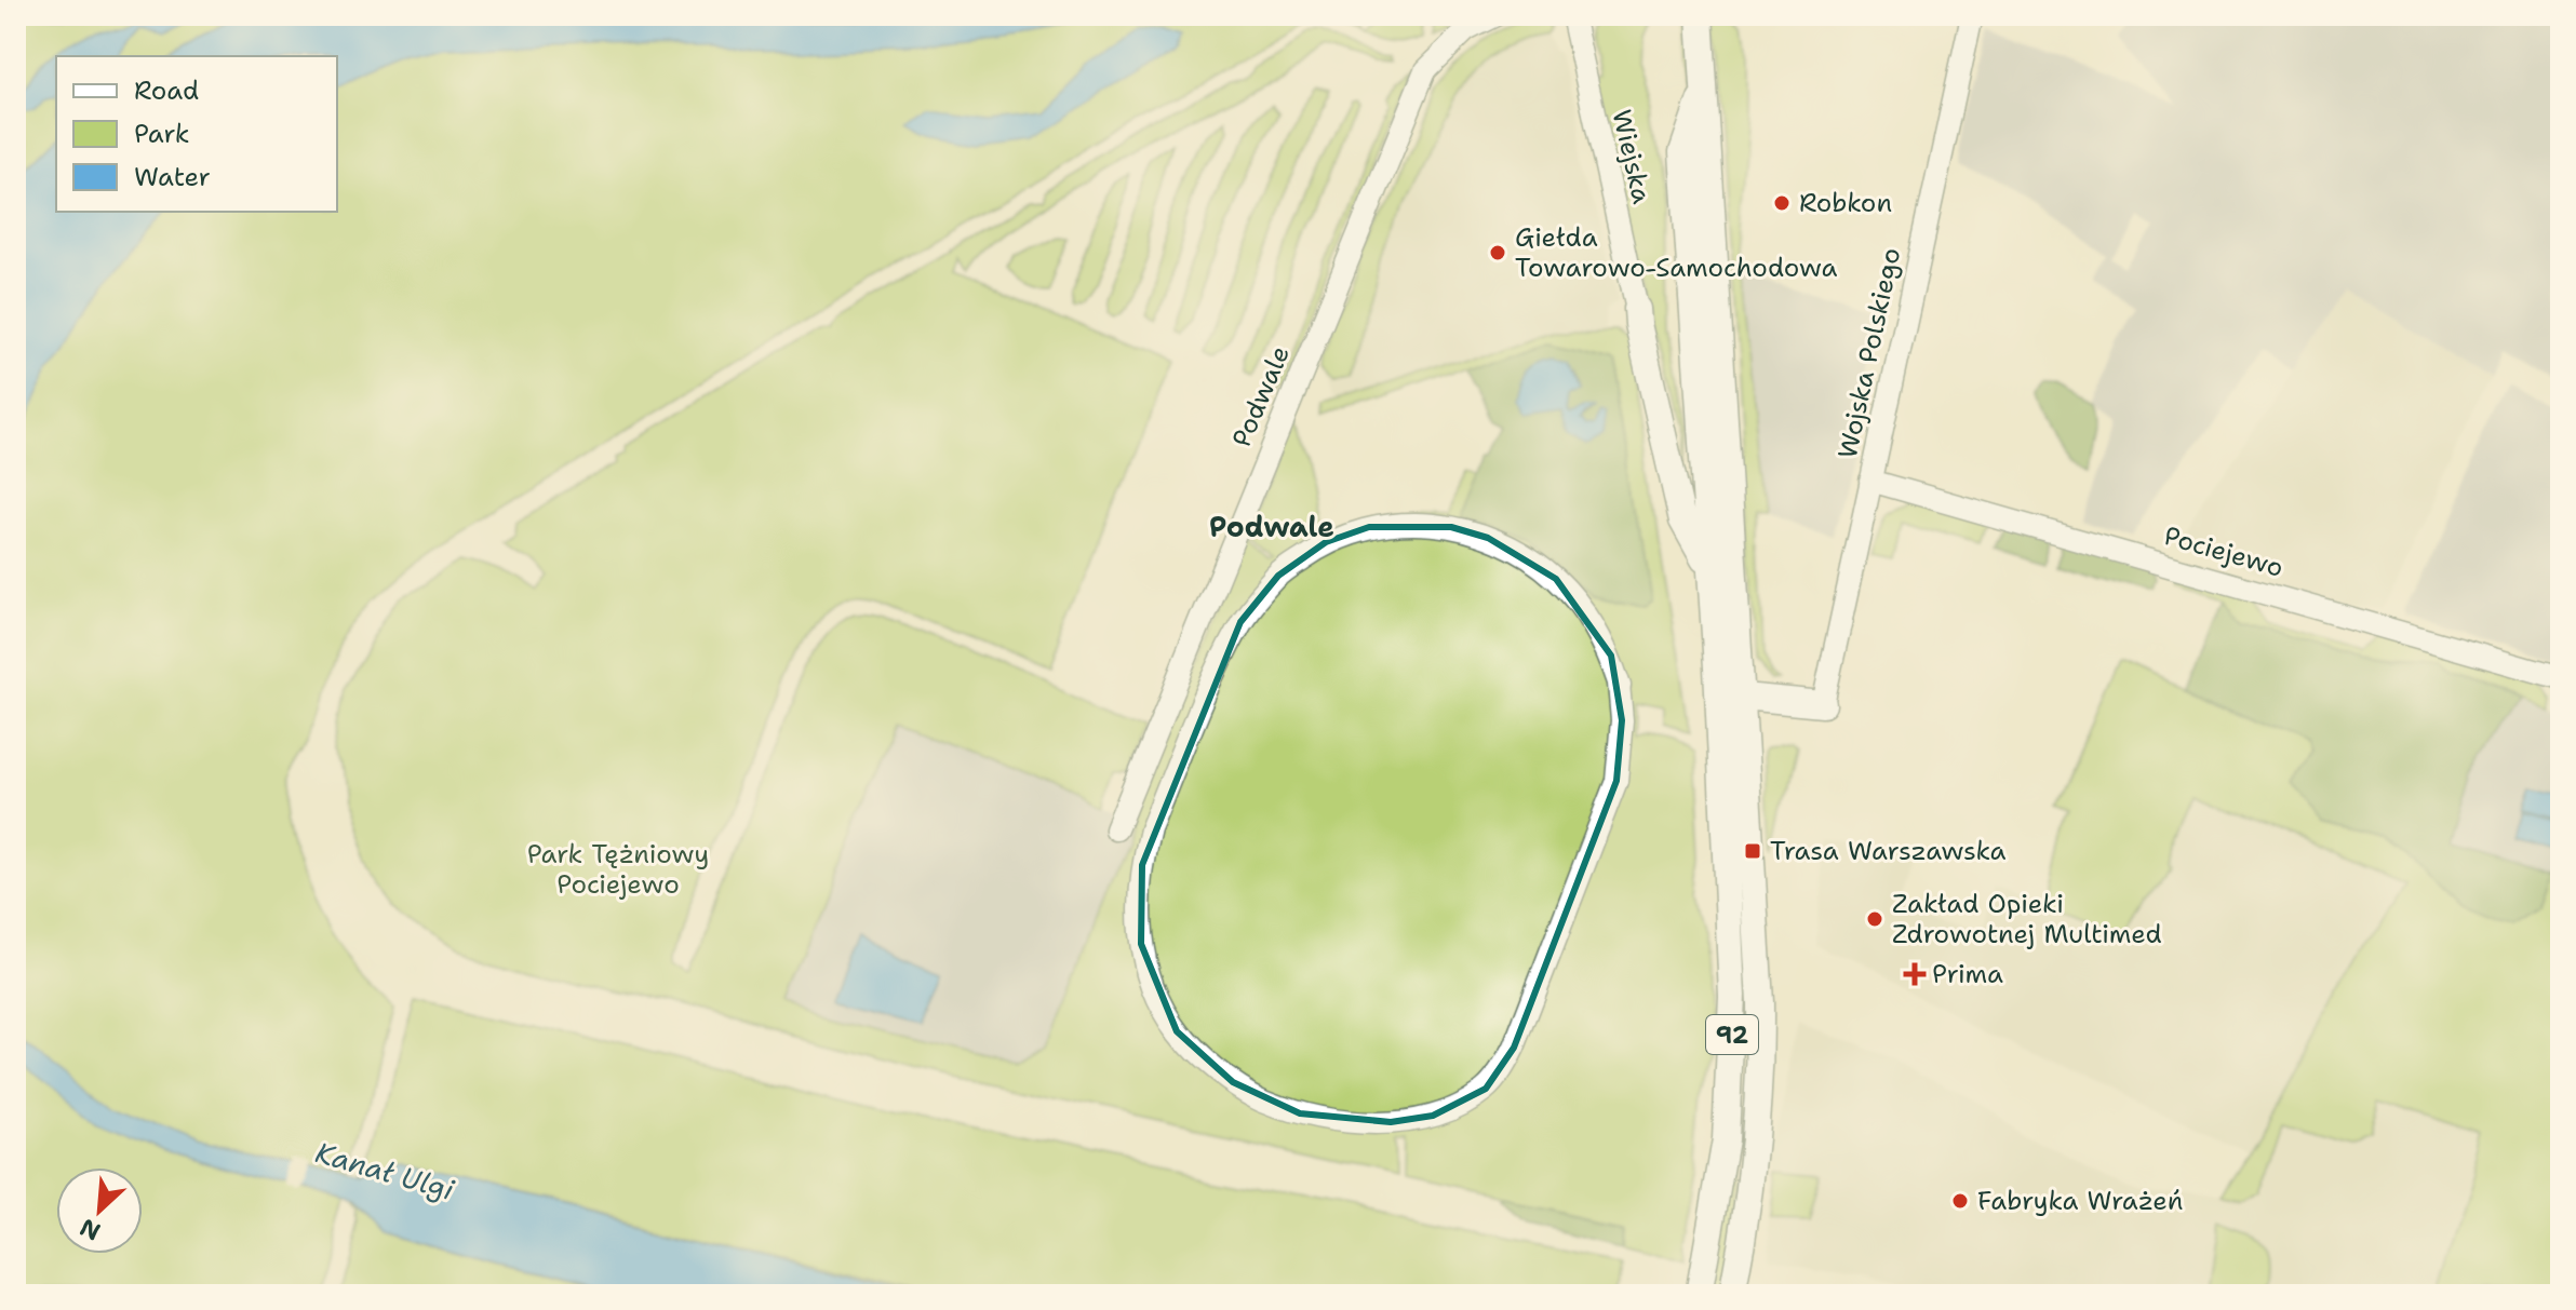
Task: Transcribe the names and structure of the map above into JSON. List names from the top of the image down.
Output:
{
  "streets": {
    "main road": ["92"],
    "street": [
      "Wiejska",
      "Wojska Polskiego",
      "Podwale",
      "Pociejewo"
    ]
  },
  "crossings": [
    ["Wojska Polskiego", "Pociejewo"]
  ],
  "districts": ["Podwale"],
  "water": ["Kanał Ulgi"],
  "parks": ["Park Tężniowy Pociejewo"],
  "places": {
    "other": [
      "Robkon",
      "Giełda Towarowo-Samochodowa",
      "Zakład Opieki Zdrowotnej Multimed",
      "Fabryka Wrażeń"
    ],
    "transit": ["Trasa Warszawska"],
    "health": ["Prima"]
  },
  "legend": ["Road", "Park", "Water"],
  "north": "bottom left"
}
